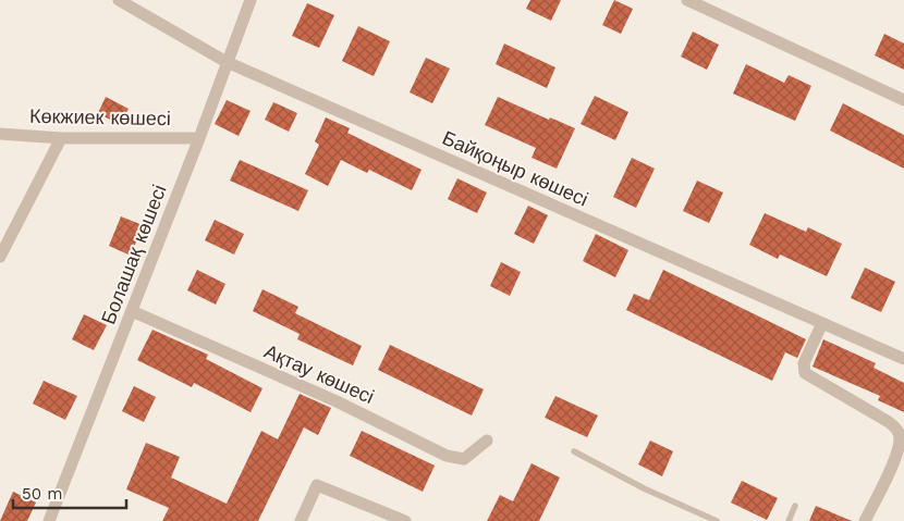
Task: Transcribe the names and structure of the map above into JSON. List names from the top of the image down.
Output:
{
  "streets": {
    "street": [
      "Көкжиек көшесі",
      "Байқоңыр көшесі",
      "Болашақ көшесі",
      "Ақтау көшесі"
    ]
  },
  "crossings": [
    ["Көкжиек көшесі", "Болашақ көшесі"],
    ["Байқоңыр көшесі", "Болашақ көшесі"],
    ["Болашақ көшесі", "Ақтау көшесі"]
  ],
  "scale_bar": "50 m"
}
